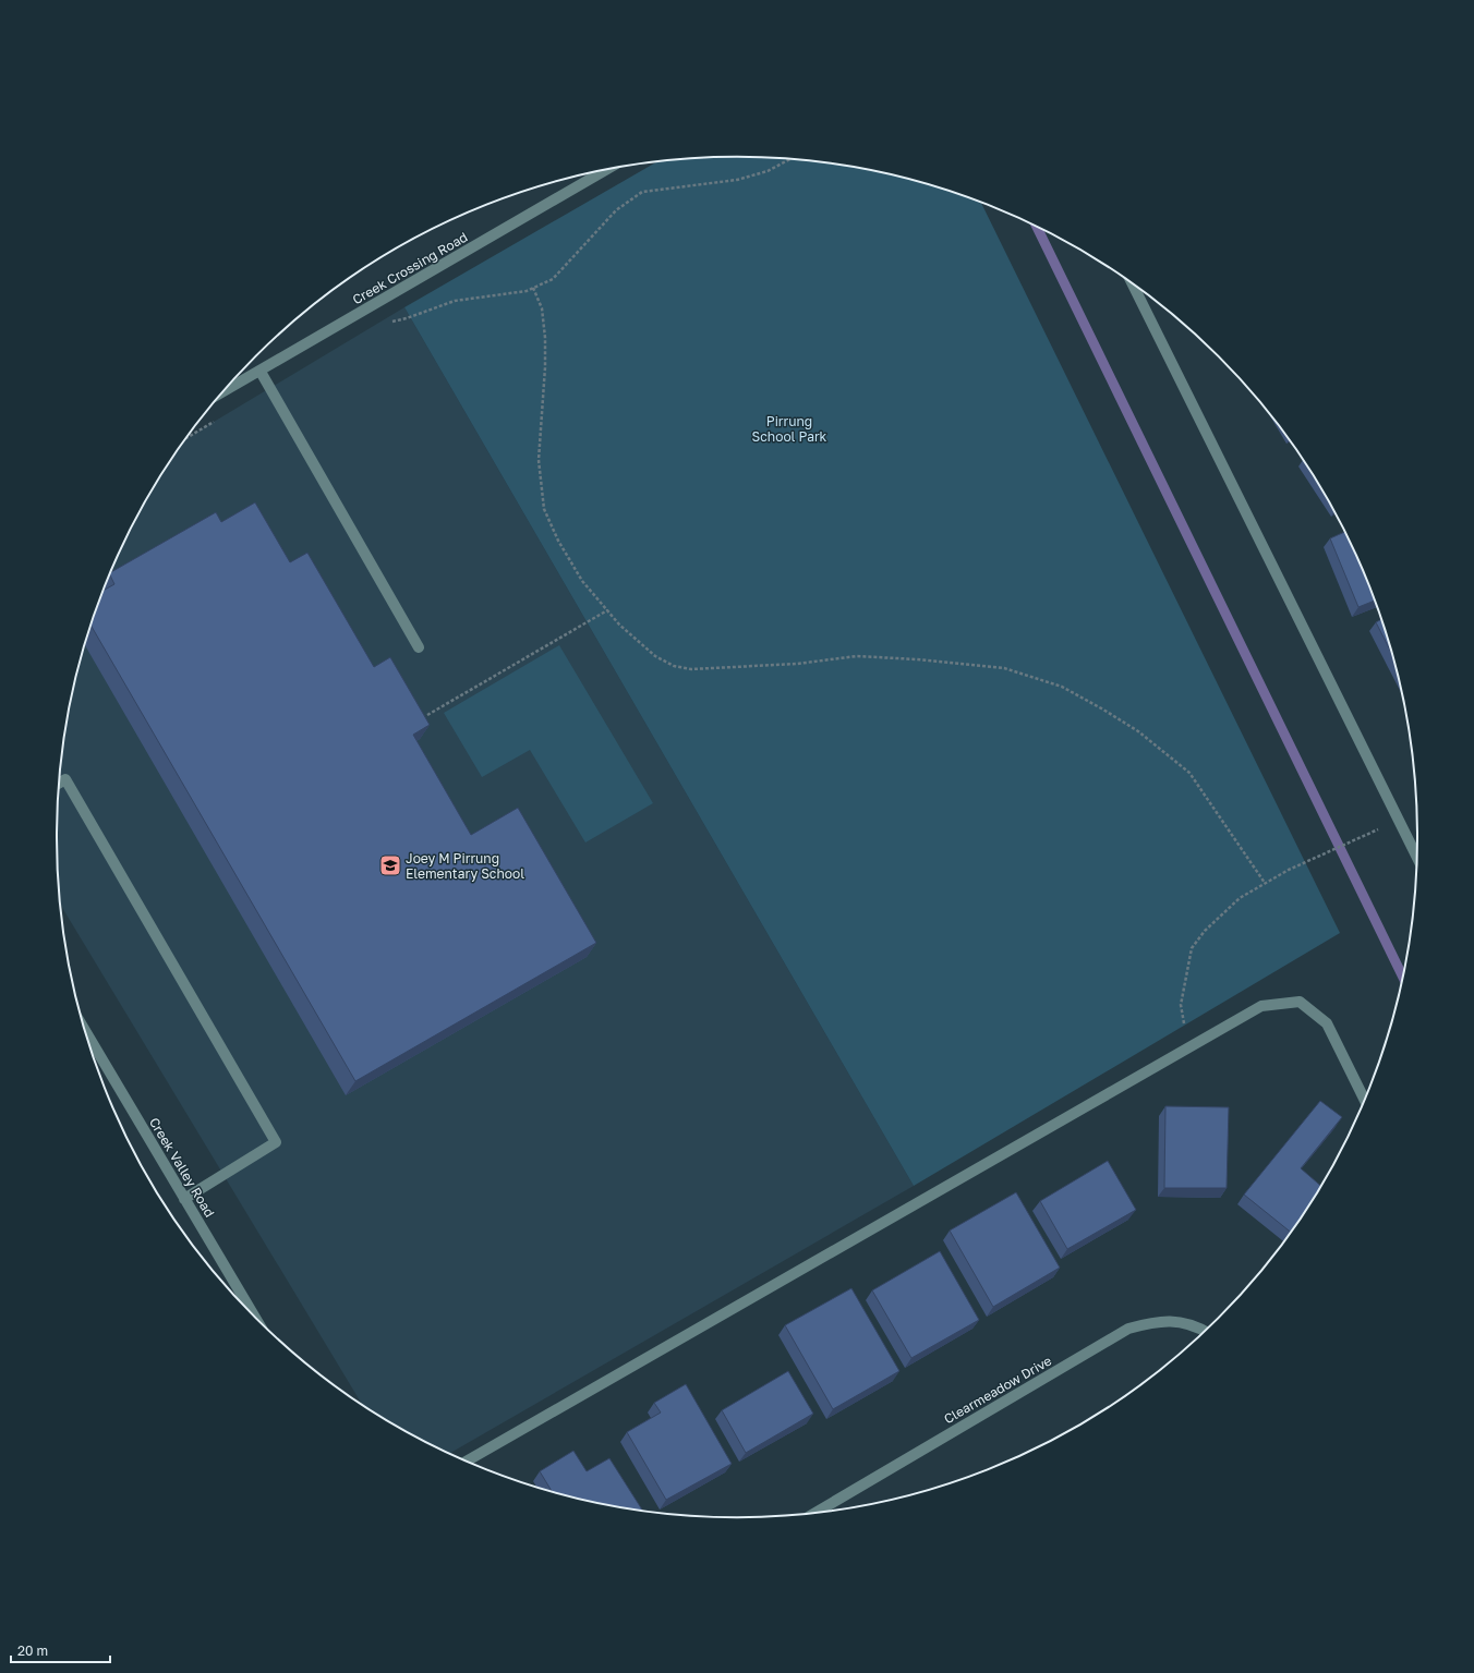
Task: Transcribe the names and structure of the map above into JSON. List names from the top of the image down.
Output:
{
  "streets": {
    "street": ["Creek Crossing Road", "Creek Valley Road", "Clearmeadow Drive"]
  },
  "parks": ["Pirrung School Park"],
  "places": {
    "school or university": ["Joey M Pirrung Elementary School"]
  },
  "scale_bar": "20 m"
}
